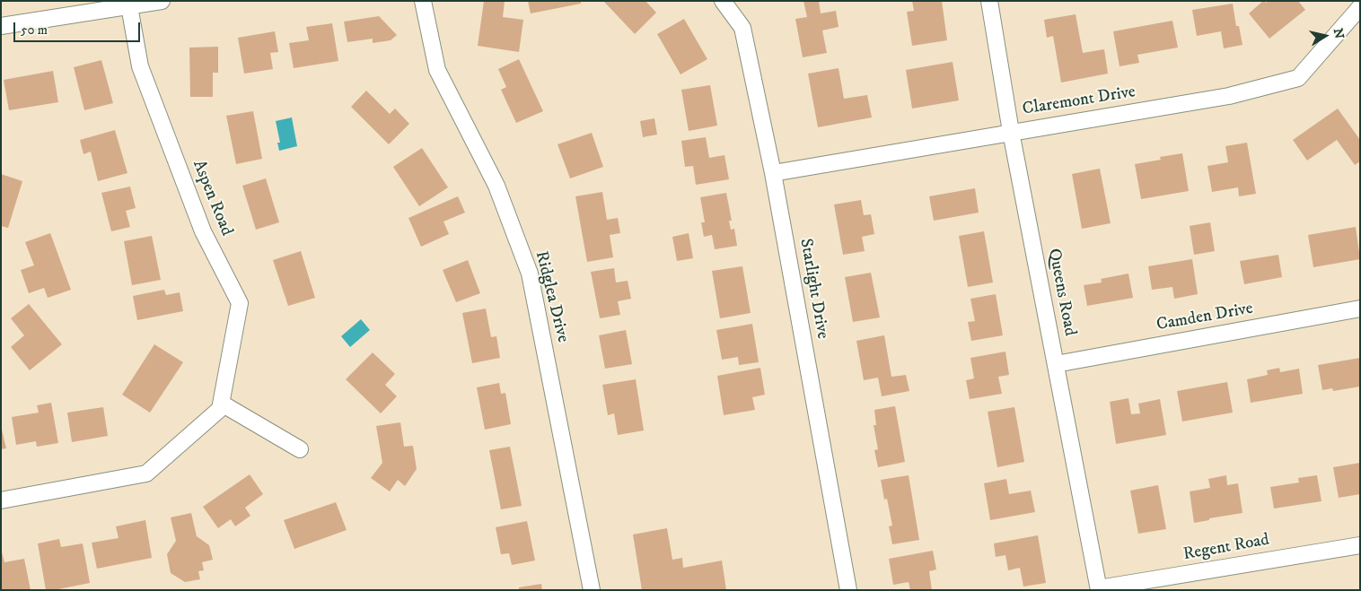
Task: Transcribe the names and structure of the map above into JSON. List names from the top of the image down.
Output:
{
  "streets": {
    "street": [
      "Claremont Drive",
      "Aspen Road",
      "Starlight Drive",
      "Queens Road",
      "Ridglea Drive",
      "Camden Drive",
      "Regent Road"
    ]
  },
  "crossings": [
    ["Claremont Drive", "Starlight Drive"],
    ["Claremont Drive", "Queens Road"],
    ["Queens Road", "Camden Drive"],
    ["Queens Road", "Regent Road"]
  ],
  "scale_bar": "50 m",
  "north": "right"
}
